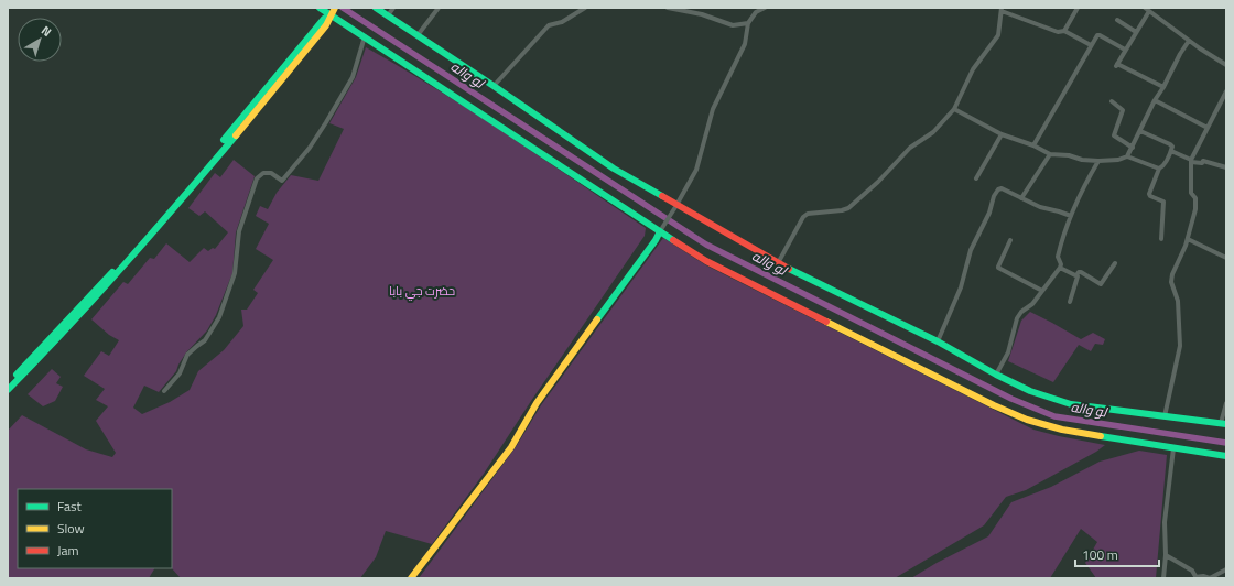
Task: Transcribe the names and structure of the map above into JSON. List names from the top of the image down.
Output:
{
  "water": ["لو واله"],
  "parks": ["حضرت جي بابا"],
  "legend": ["Fast", "Slow", "Jam"],
  "scale_bar": "100 m",
  "north": "top right"
}
